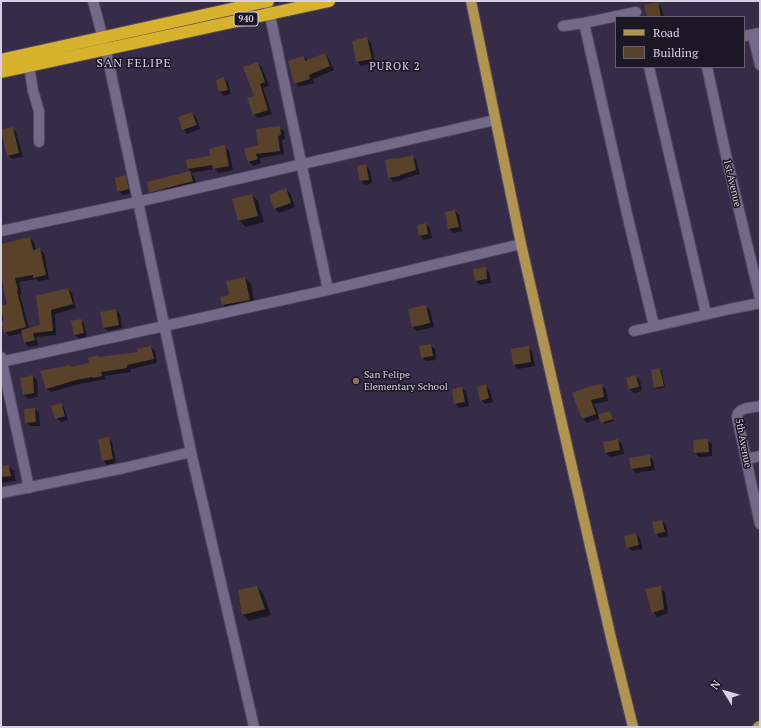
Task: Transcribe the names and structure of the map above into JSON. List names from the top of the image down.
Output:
{
  "streets": {
    "highway": ["940"],
    "street": ["1st Avenue", "5th Avenue"]
  },
  "districts": ["SAN FELIPE", "PUROK 2"],
  "places": ["San Felipe Elementary School"],
  "legend": ["Road", "Building"],
  "north": "top left"
}
